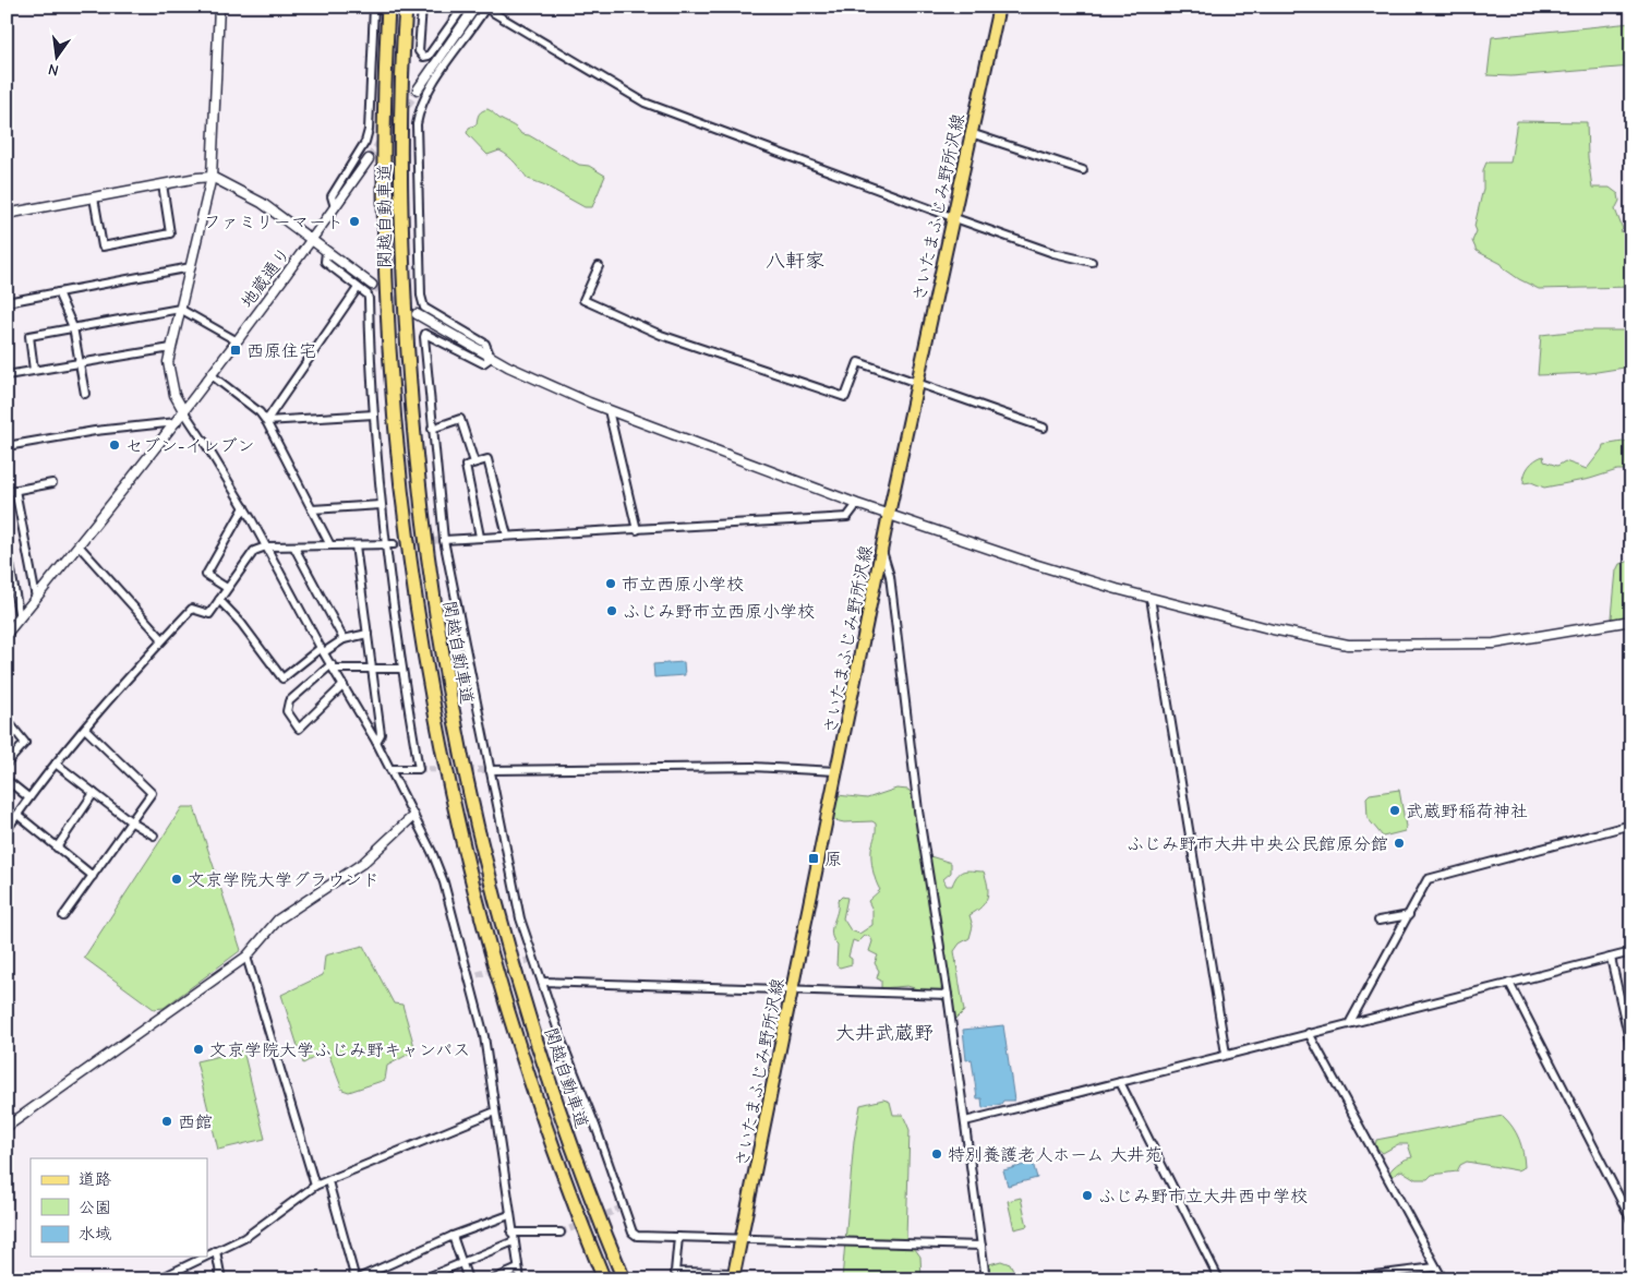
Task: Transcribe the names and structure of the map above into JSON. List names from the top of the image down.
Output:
{
  "streets": {
    "highway": ["関越自動車道"],
    "main road": ["さいたまふじみ野所沢線"],
    "street": ["地蔵通り"]
  },
  "districts": ["八軒家", "大井武蔵野"],
  "places": {
    "other": [
      "ファミリーマート",
      "セブン-イレブン",
      "市立西原小学校",
      "ふじみ野市立西原小学校",
      "武蔵野稲荷神社",
      "ふじみ野市大井中央公民館原分館",
      "文京学院大学グラウンド",
      "文京学院大学ふじみ野キャンパス",
      "西館",
      "特別養護老人ホーム 大井苑",
      "ふじみ野市立大井西中学校"
    ],
    "transit": ["西原住宅", "原"]
  },
  "legend": ["道路", "公園", "水域"],
  "north": "bottom"
}
